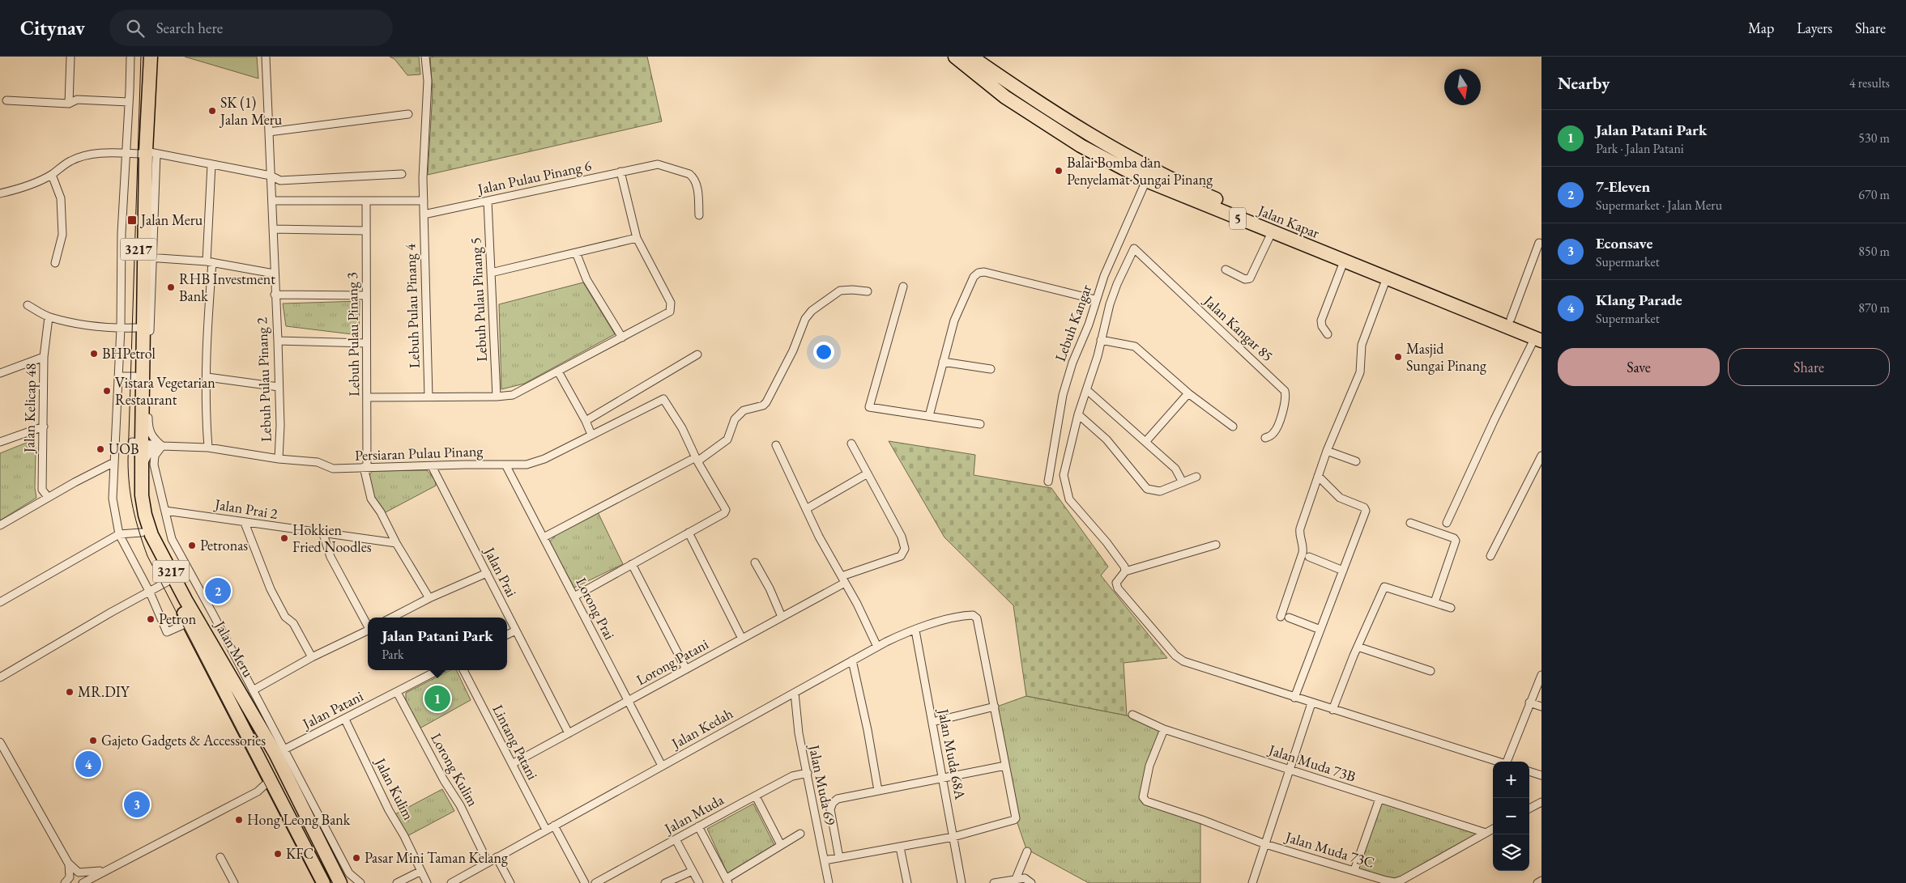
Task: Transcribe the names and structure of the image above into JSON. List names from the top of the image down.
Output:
{
  "streets": {
    "highway": [
      "5",
      "Jalan Kapar",
      "3217",
      "Jalan Meru"
    ],
    "street": [
      "Jalan Pulau Pinang 6",
      "Lebuh Pulau Pinang 5",
      "Lebuh Pulau Pinang 4",
      "Lebuh Kangar",
      "Jalan Kangar 85",
      "Lebuh Pulau Pinang 3",
      "Lebuh Pulau Pinang 2",
      "Jalan Kelicap 48",
      "Persiaran Pulau Pinang",
      "Jalan Prai 2",
      "Jalan Prai",
      "Lorong Prai",
      "Lorong Patani",
      "Jalan Patani",
      "Jalan Kedah",
      "Lintang Patani",
      "Jalan Muda 68A",
      "Jalan Muda 73B",
      "Lorong Kulim",
      "Jalan Muda 69",
      "Jalan Kulim",
      "Jalan Muda",
      "Jalan Muda 73C"
    ]
  },
  "crossings": [
    ["Jalan Pulau Pinang 6", "Lebuh Pulau Pinang 5"],
    ["Jalan Pulau Pinang 6", "Lebuh Pulau Pinang 4"],
    ["Jalan Kapar", "Lebuh Kangar"],
    ["Lebuh Pulau Pinang 3", "Persiaran Pulau Pinang"],
    ["Lebuh Pulau Pinang 3", "Jalan Prai 2"],
    ["Lebuh Pulau Pinang 2", "Persiaran Pulau Pinang"],
    ["Persiaran Pulau Pinang", "Jalan Prai"],
    ["Persiaran Pulau Pinang", "Lorong Prai"],
    ["Persiaran Pulau Pinang", "Jalan Meru"],
    ["Jalan Prai", "Lorong Patani"],
    ["Lorong Prai", "Lorong Patani"],
    ["Lorong Prai", "Jalan Kedah"],
    ["Jalan Meru", "Jalan Patani"],
    ["Lorong Patani", "Lintang Patani"],
    ["Jalan Patani", "Lorong Kulim"],
    ["Jalan Patani", "Jalan Kulim"],
    ["Jalan Kedah", "Lintang Patani"],
    ["Jalan Kedah", "Jalan Muda 68A"],
    ["Jalan Kedah", "Lorong Kulim"],
    ["Jalan Kedah", "Jalan Muda 69"],
    ["Jalan Muda 73B", "Jalan Muda 73C"],
    ["Jalan Muda 69", "Jalan Muda"]
  ],
  "places": {
    "other": [
      "SK (1) Jalan Meru",
      "Balai Bomba dan Penyelamat Sungai Pinang",
      "RHB Investment Bank",
      "BHPetrol",
      "Masjid Sungai Pinang",
      "Vistara Vegetarian Restaurant",
      "UOB",
      "Hokkien Fried Noodles",
      "Petronas",
      "Petron",
      "MR.DIY",
      "Gajeto Gadgets & Accessories",
      "Hong Leong Bank",
      "KFC",
      "Pasar Mini Taman Kelang"
    ],
    "transit": ["Jalan Meru"]
  },
  "north": "bottom",
  "page": {
    "header": "Citynav",
    "search": "Search here",
    "nav": ["Map", "Layers", "Share"],
    "heading": ["Nearby", "4 results"],
    "list": [
      {
        "mark": "1",
        "name": "Jalan Patani Park",
        "note": "Park · Jalan Patani",
        "value": "530 m"
      },
      {
        "mark": "2",
        "name": "7-Eleven",
        "note": "Supermarket · Jalan Meru",
        "value": "670 m"
      },
      {
        "mark": "3",
        "name": "Econsave",
        "note": "Supermarket",
        "value": "850 m"
      },
      {
        "mark": "4",
        "name": "Klang Parade",
        "note": "Supermarket",
        "value": "870 m"
      }
    ],
    "buttons": ["Save", "Share"],
    "pins": [
      "2",
      "1",
      "4",
      "3"
    ],
    "popup": ["Jalan Patani Park", "Park"],
    "map_buttons": ["+", "−"]
  }
}
